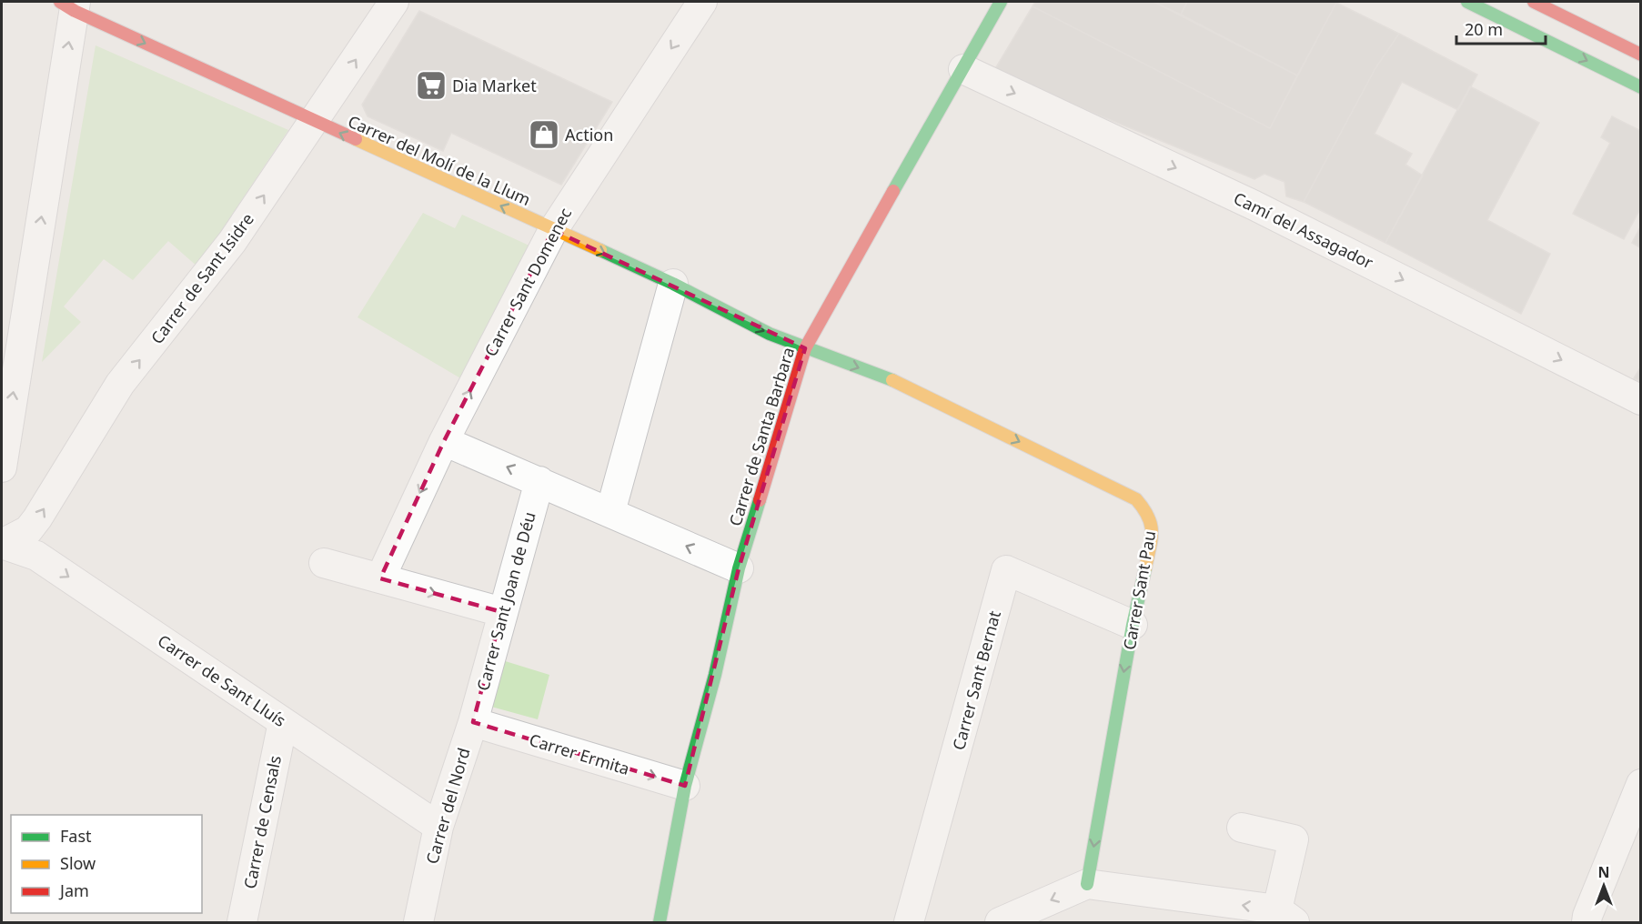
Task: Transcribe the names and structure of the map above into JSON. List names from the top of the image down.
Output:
{
  "streets": {
    "street": [
      "Carrer del Molí de la Llum",
      "Camí del Assagador",
      "Carrer de Sant Isidre",
      "Carrer Sant Domenec",
      "Carrer de Santa Barbara",
      "Carrer Sant Pau",
      "Carrer Sant Joan de Déu",
      "Carrer de Sant Lluís",
      "Carrer Sant Bernat",
      "Carrer Ermita",
      "Carrer del Nord",
      "Carrer de Censals"
    ]
  },
  "crossings": [
    ["Carrer del Molí de la Llum", "Carrer de Sant Isidre"],
    ["Carrer del Molí de la Llum", "Carrer Sant Domenec"],
    ["Carrer del Molí de la Llum", "Carrer de Santa Barbara"],
    ["Carrer del Molí de la Llum", "Carrer Sant Pau"],
    ["Camí del Assagador", "Carrer de Santa Barbara"],
    ["Carrer de Sant Isidre", "Carrer de Sant Lluís"],
    ["Carrer de Santa Barbara", "Carrer Sant Pau"],
    ["Carrer de Santa Barbara", "Carrer Ermita"],
    ["Carrer Sant Pau", "Carrer Sant Bernat"],
    ["Carrer Sant Joan de Déu", "Carrer Ermita"],
    ["Carrer Sant Joan de Déu", "Carrer del Nord"],
    ["Carrer de Sant Lluís", "Carrer del Nord"],
    ["Carrer de Sant Lluís", "Carrer de Censals"],
    ["Carrer Ermita", "Carrer del Nord"]
  ],
  "one_way": ["Camí del Assagador", "Carrer de Sant Isidre", "Carrer de Sant Lluís"],
  "places": {
    "supermarket": ["Dia Market"],
    "shop": ["Action"]
  },
  "legend": ["Fast", "Slow", "Jam"],
  "scale_bar": "20 m",
  "north": "top"
}
